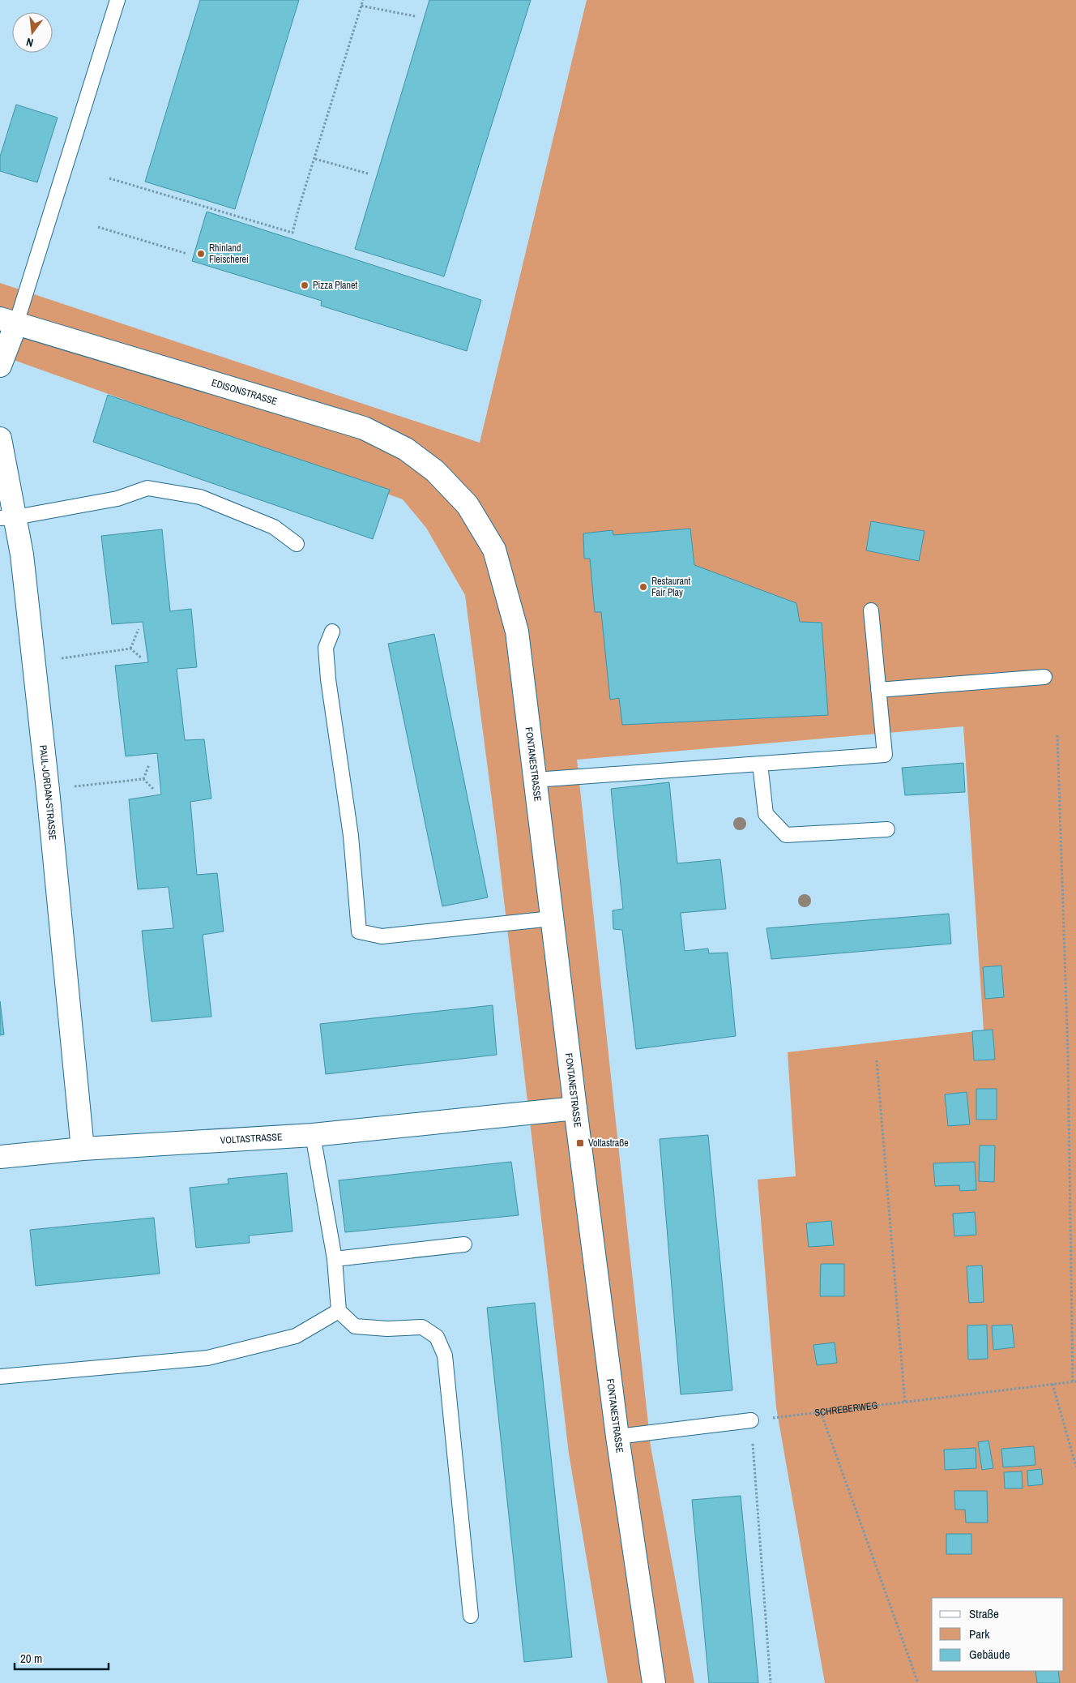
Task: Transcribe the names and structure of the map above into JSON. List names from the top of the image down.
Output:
{
  "streets": {
    "street": [
      "EDISONSTRASSE",
      "FONTANESTRASSE",
      "PAUL-JORDAN-STRASSE",
      "VOLTASTRASSE"
    ],
    "path": ["SCHREBERWEG"]
  },
  "crossings": [
    ["EDISONSTRASSE", "FONTANESTRASSE"],
    ["FONTANESTRASSE", "VOLTASTRASSE"],
    ["PAUL-JORDAN-STRASSE", "VOLTASTRASSE"]
  ],
  "places": {
    "other": ["Rhinland Fleischerei", "Pizza Planet", "Restaurant Fair Play"],
    "transit": ["Voltastraße"]
  },
  "legend": ["Straße", "Park", "Gebäude"],
  "scale_bar": "20 m",
  "north": "bottom"
}
